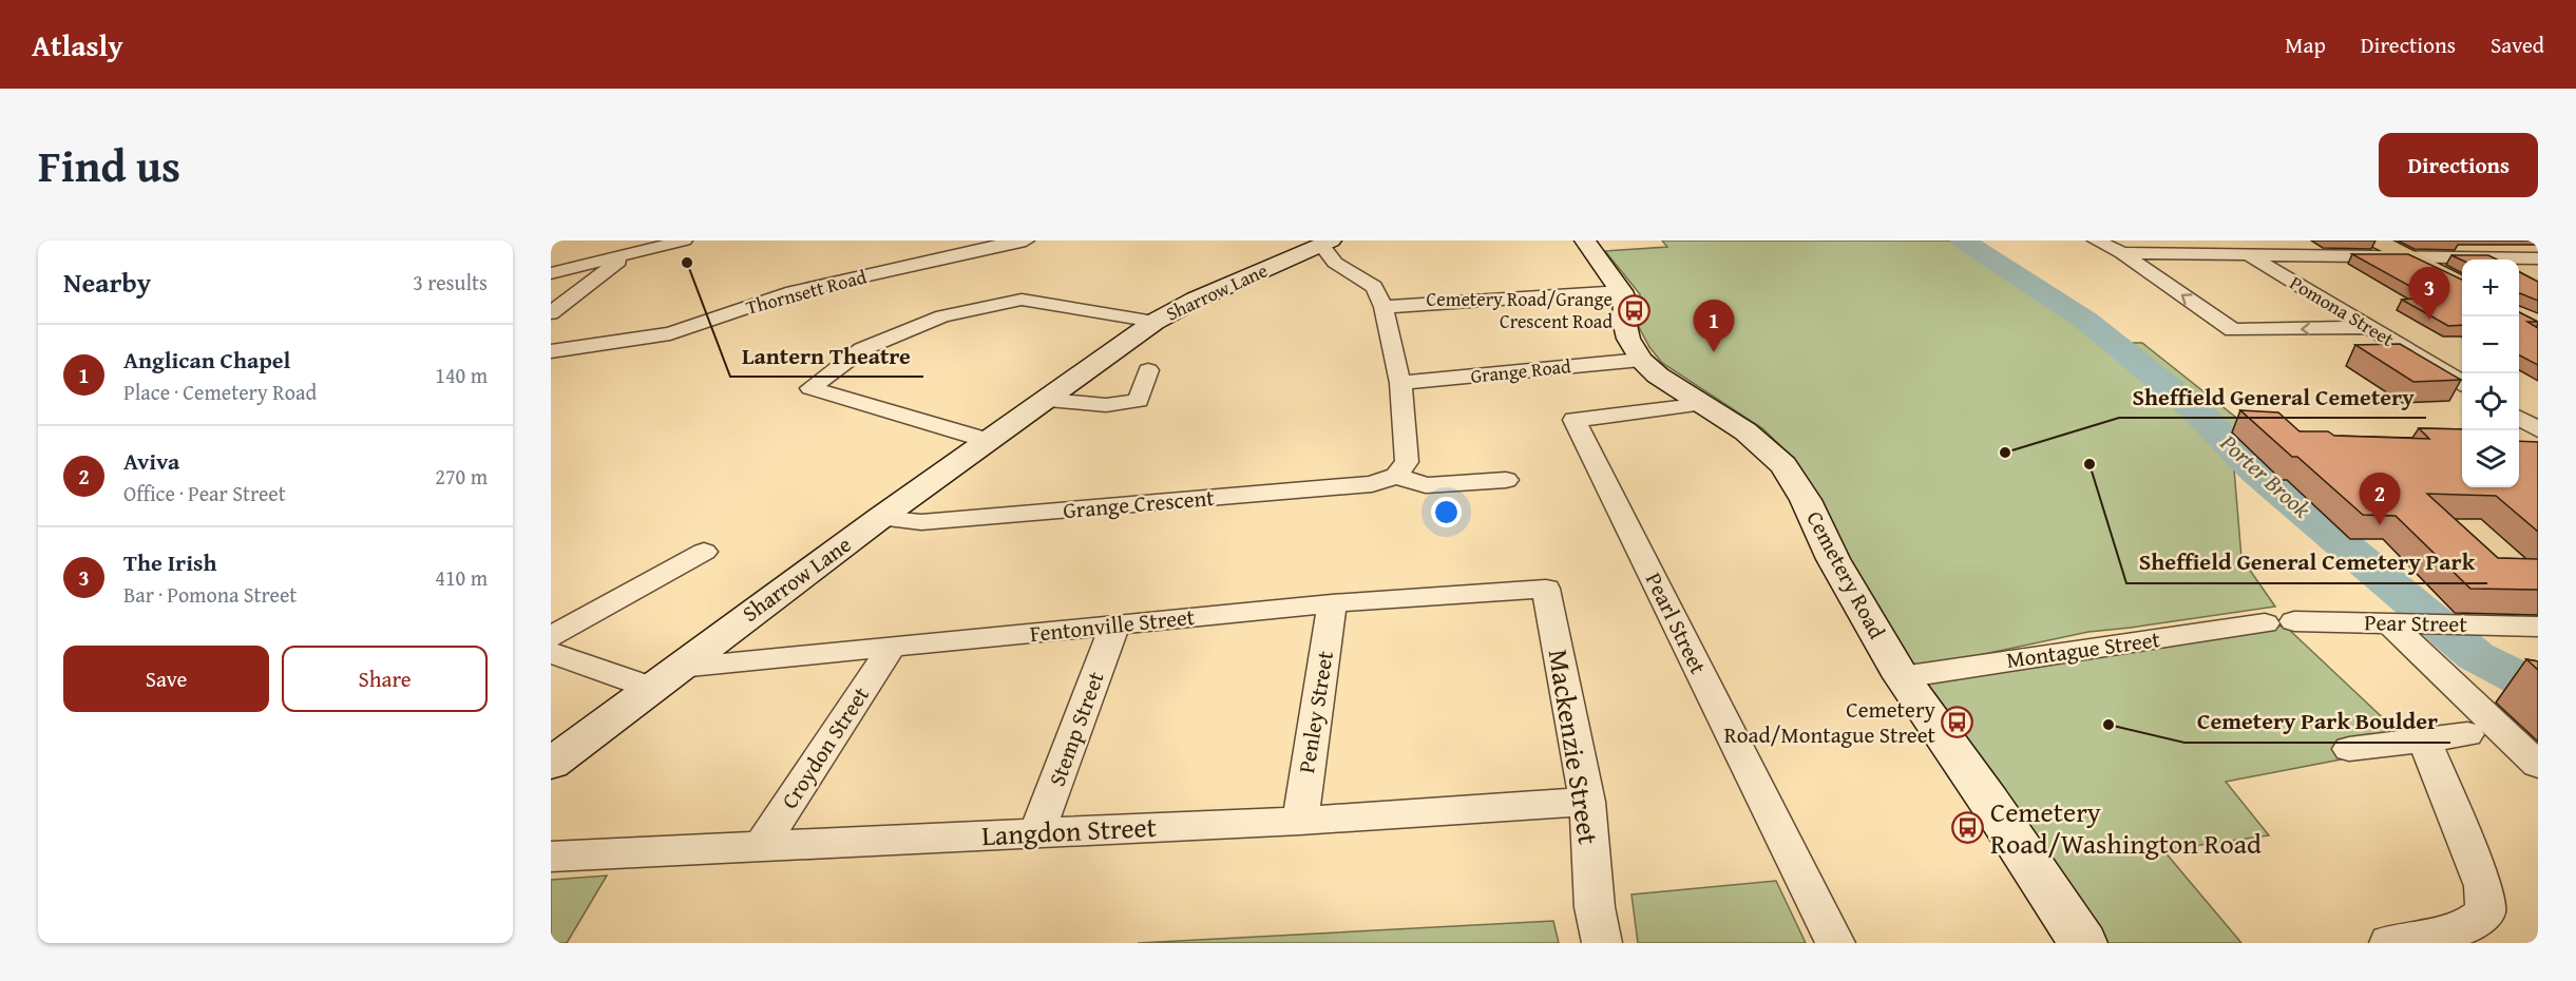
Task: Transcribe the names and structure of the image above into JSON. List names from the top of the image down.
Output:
{
  "streets": {
    "street": [
      "Thornsett Road",
      "Sharrow Lane",
      "Pomona Street",
      "Grange Road",
      "Grange Crescent",
      "Cemetery Road",
      "Pearl Street",
      "Pear Street",
      "Fentonville Street",
      "Montague Street",
      "Penley Street",
      "Stemp Street",
      "Mackenzie Street",
      "Croydon Street",
      "Langdon Street"
    ]
  },
  "crossings": [
    ["Sharrow Lane", "Grange Crescent"],
    ["Sharrow Lane", "Fentonville Street"],
    ["Grange Road", "Cemetery Road"],
    ["Cemetery Road", "Pearl Street"],
    ["Cemetery Road", "Montague Street"],
    ["Pear Street", "Montague Street"],
    ["Fentonville Street", "Penley Street"],
    ["Fentonville Street", "Stemp Street"],
    ["Fentonville Street", "Mackenzie Street"],
    ["Fentonville Street", "Croydon Street"],
    ["Penley Street", "Langdon Street"],
    ["Stemp Street", "Langdon Street"],
    ["Mackenzie Street", "Langdon Street"],
    ["Croydon Street", "Langdon Street"]
  ],
  "water": ["Porter Brook"],
  "places": {
    "other": [
      "Lantern Theatre",
      "Sheffield General Cemetery",
      "Sheffield General Cemetery Park",
      "Cemetery Park Boulder"
    ],
    "bus stop": ["Cemetery Road/Grange Crescent Road", "Cemetery Road/Montague Street", "Cemetery Road/Washington Road"]
  },
  "page": {
    "header": "Atlasly",
    "nav": ["Map", "Directions", "Saved"],
    "title": "Find us",
    "buttons": [
      "Directions",
      ["Save", "Share"]
    ],
    "heading": ["Nearby", "3 results"],
    "map_buttons": ["+", "−"],
    "pins": ["3", "1", "2"],
    "list": [
      {
        "mark": "1",
        "name": "Anglican Chapel",
        "note": "Place · Cemetery Road",
        "value": "140 m"
      },
      {
        "mark": "2",
        "name": "Aviva",
        "note": "Office · Pear Street",
        "value": "270 m"
      },
      {
        "mark": "3",
        "name": "The Irish",
        "note": "Bar · Pomona Street",
        "value": "410 m"
      }
    ]
  }
}
